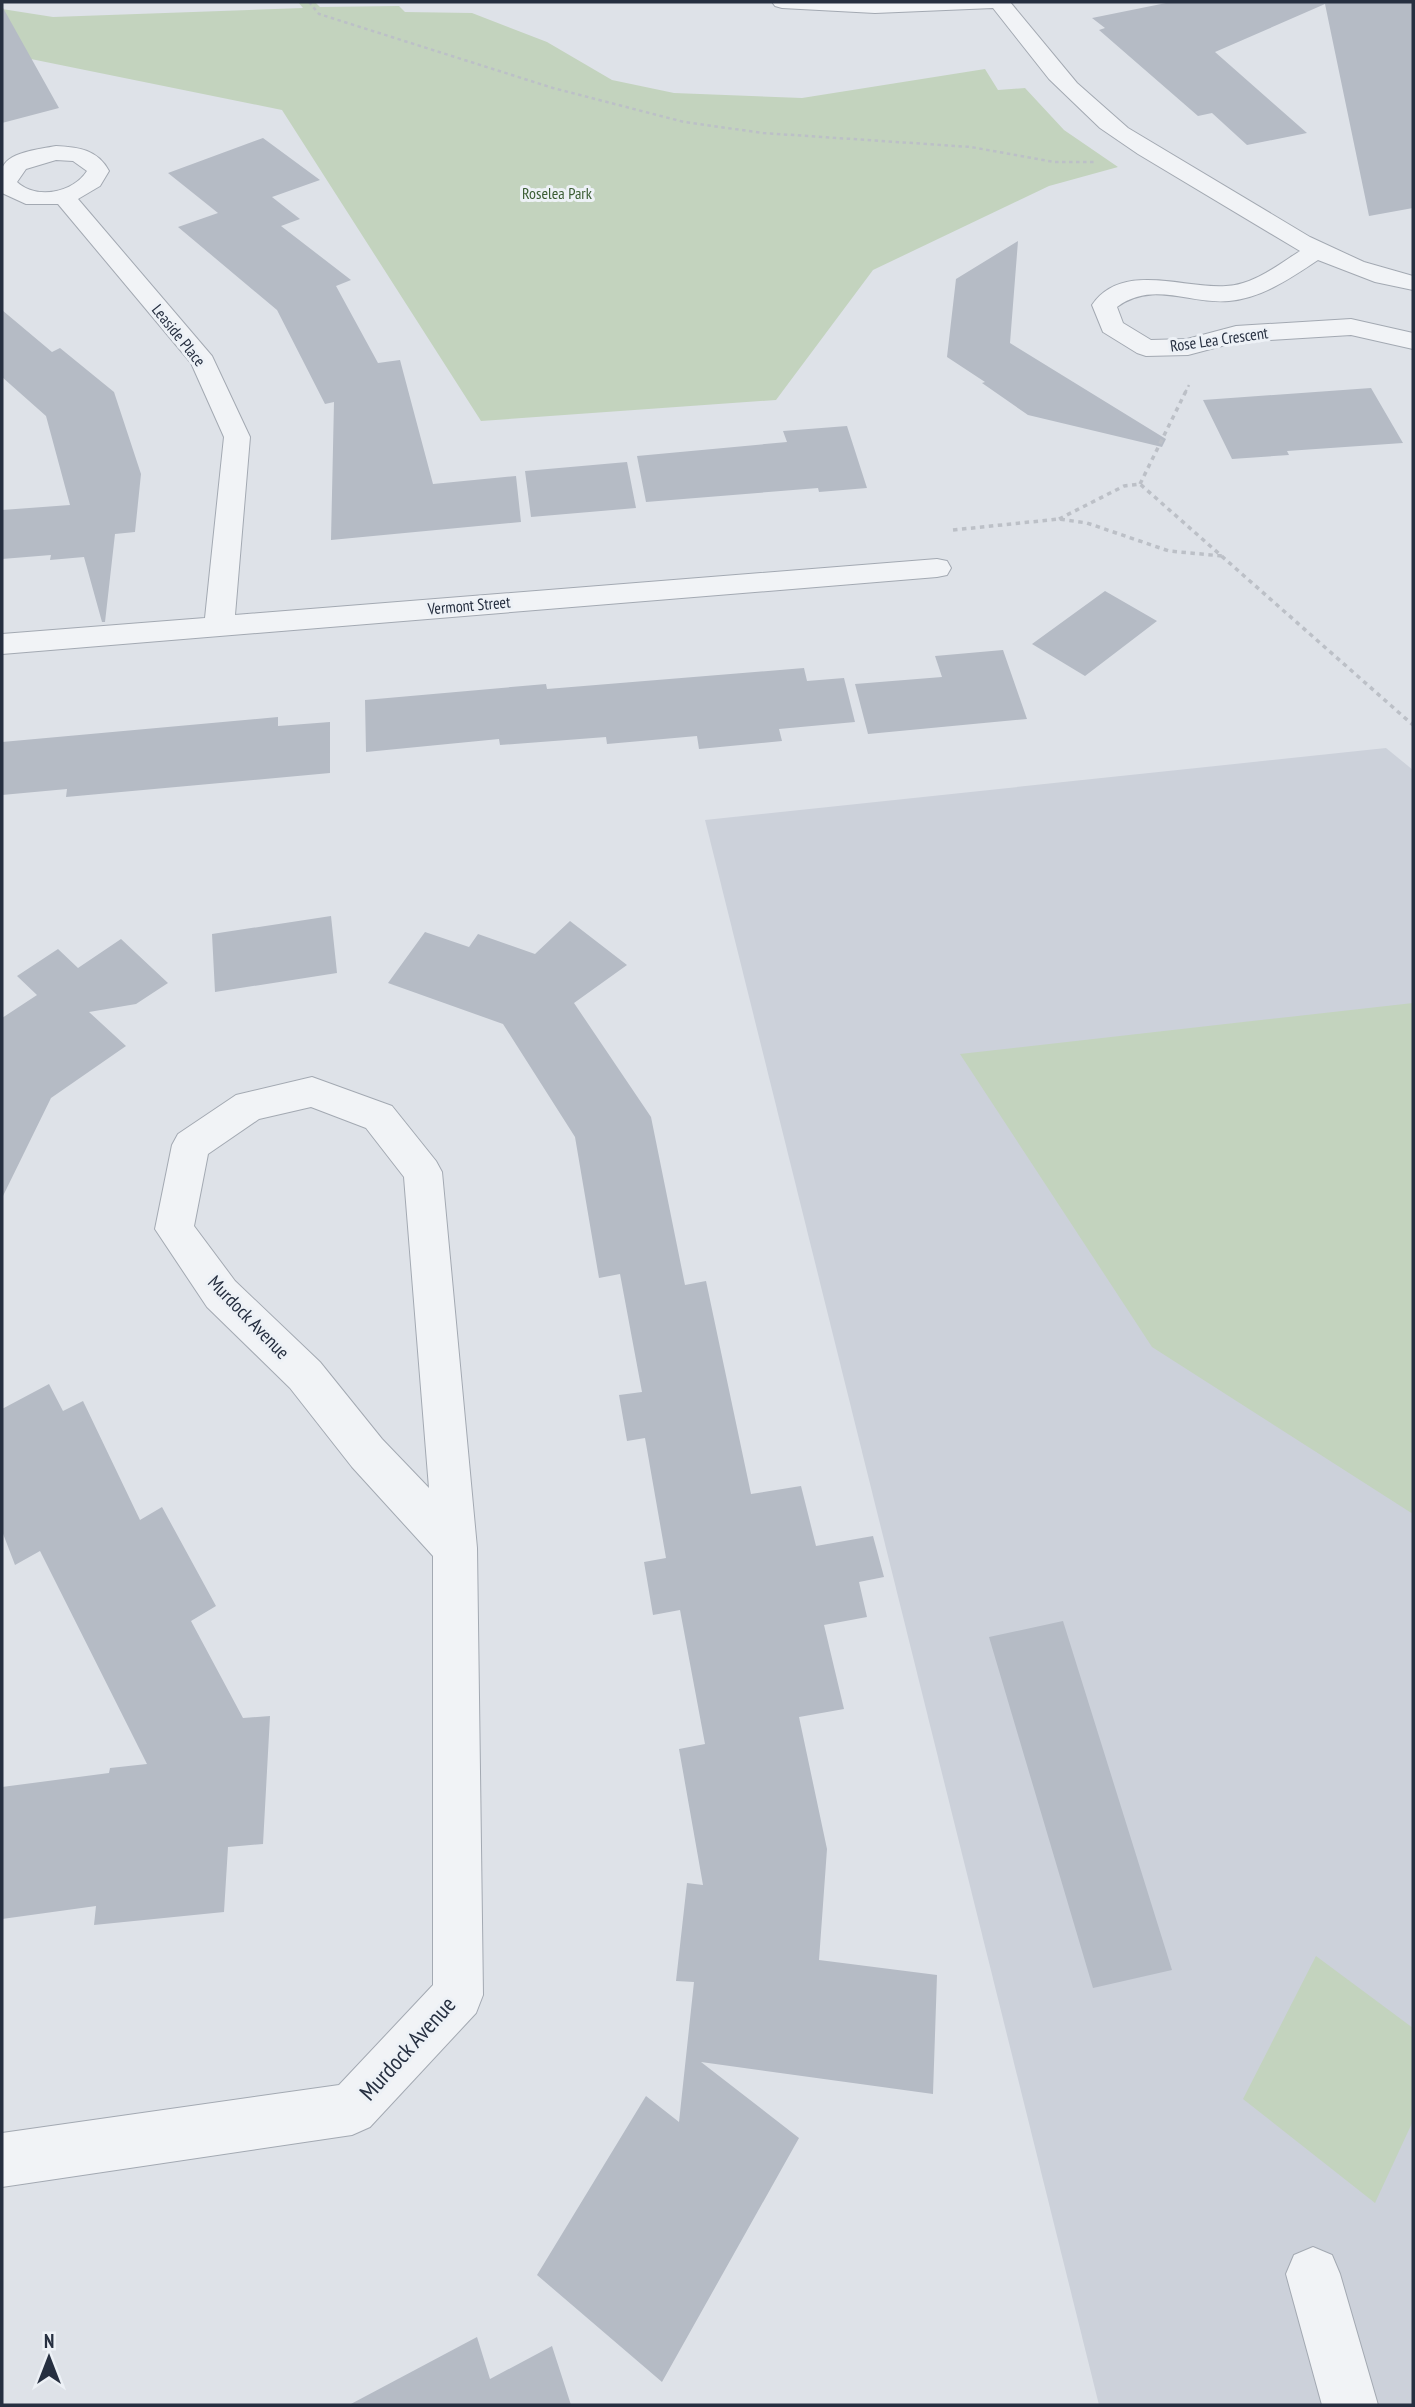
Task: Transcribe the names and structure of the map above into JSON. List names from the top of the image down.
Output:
{
  "streets": {
    "street": [
      "Leaside Place",
      "Rose Lea Crescent",
      "Vermont Street",
      "Murdock Avenue"
    ]
  },
  "crossings": [
    ["Leaside Place", "Vermont Street"]
  ],
  "parks": ["Roselea Park"],
  "north": "top"
}
